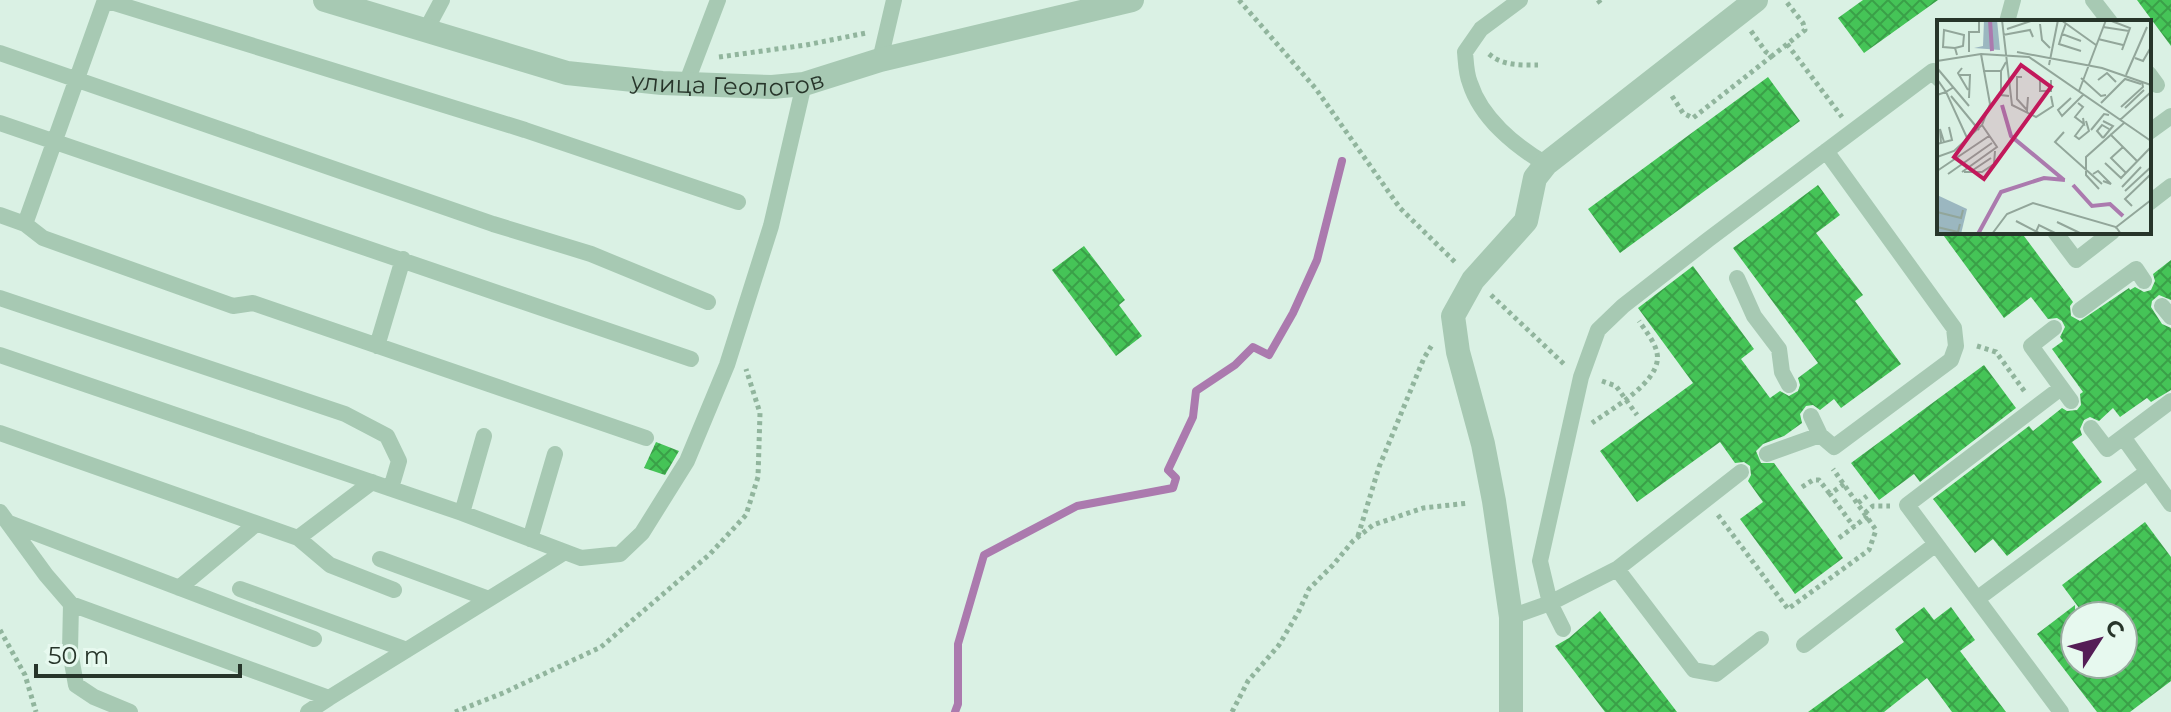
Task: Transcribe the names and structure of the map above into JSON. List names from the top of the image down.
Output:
{
  "streets": {
    "street": ["улица Геологов"]
  },
  "scale_bar": "50 m",
  "north": "top right"
}
